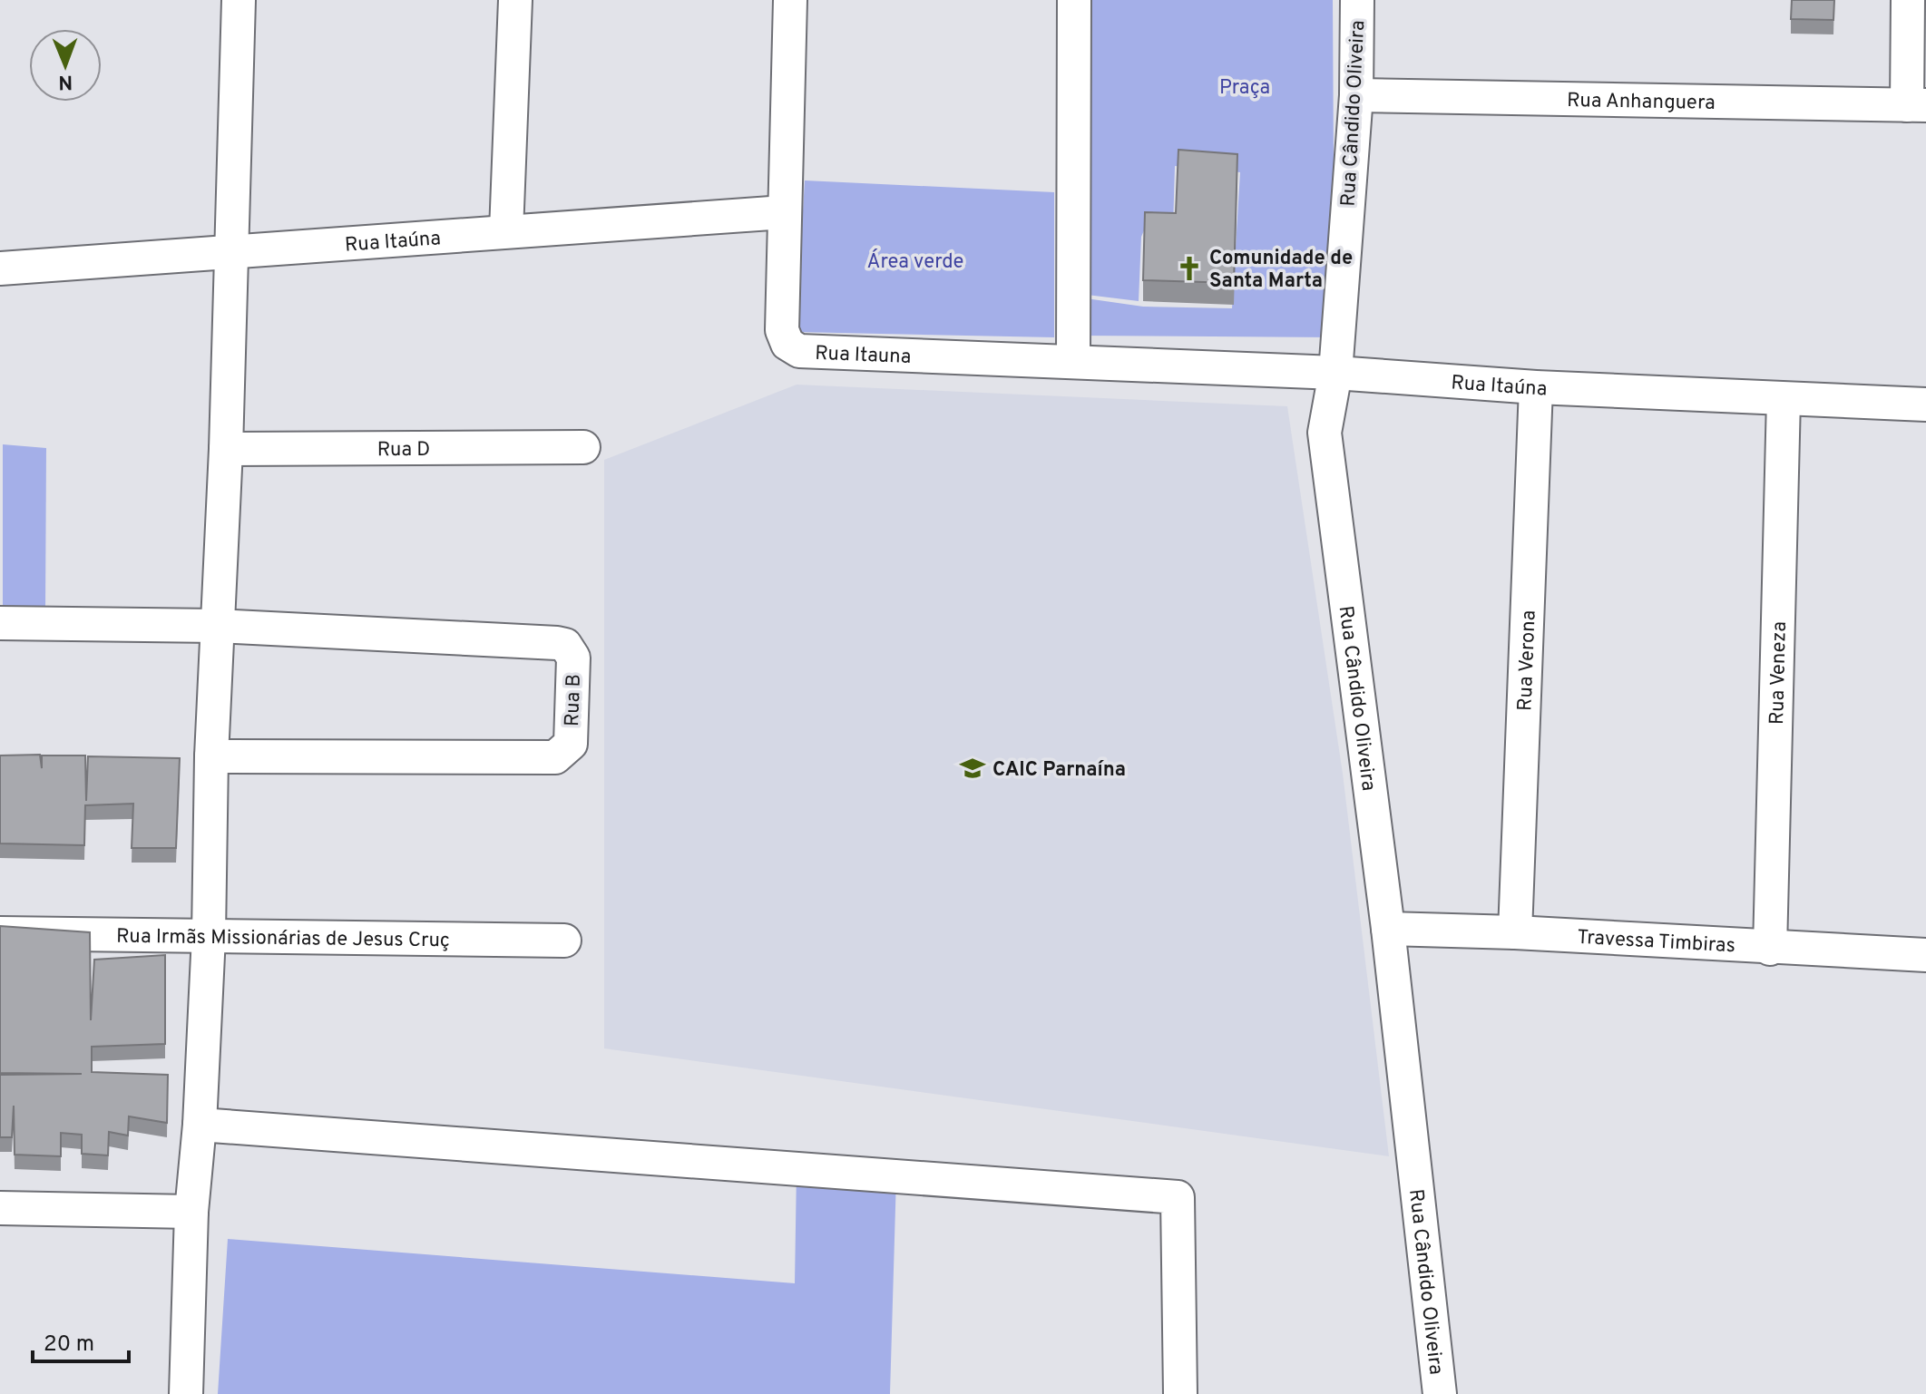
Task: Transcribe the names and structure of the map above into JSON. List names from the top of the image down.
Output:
{
  "streets": {
    "street": [
      "Rua Anhanguera",
      "Rua Cândido Oliveira",
      "Rua Itaúna",
      "Rua Itauna",
      "Rua D",
      "Rua Verona",
      "Rua Veneza",
      "Rua B",
      "Rua Irmãs Missionárias de Jesus Cruç",
      "Travessa Timbiras"
    ]
  },
  "crossings": [
    ["Rua Anhanguera", "Rua Cândido Oliveira"],
    ["Rua Cândido Oliveira", "Rua Itaúna"],
    ["Rua Cândido Oliveira", "Travessa Timbiras"],
    ["Rua Itaúna", "Rua Itauna"],
    ["Rua Itaúna", "Rua Verona"],
    ["Rua Itaúna", "Rua Veneza"],
    ["Rua Verona", "Travessa Timbiras"],
    ["Rua Veneza", "Travessa Timbiras"]
  ],
  "parks": ["Praça", "Área verde"],
  "places": {
    "church": ["Comunidade de Santa Marta"],
    "school or university": ["CAIC Parnaína"]
  },
  "scale_bar": "20 m",
  "north": "bottom"
}
